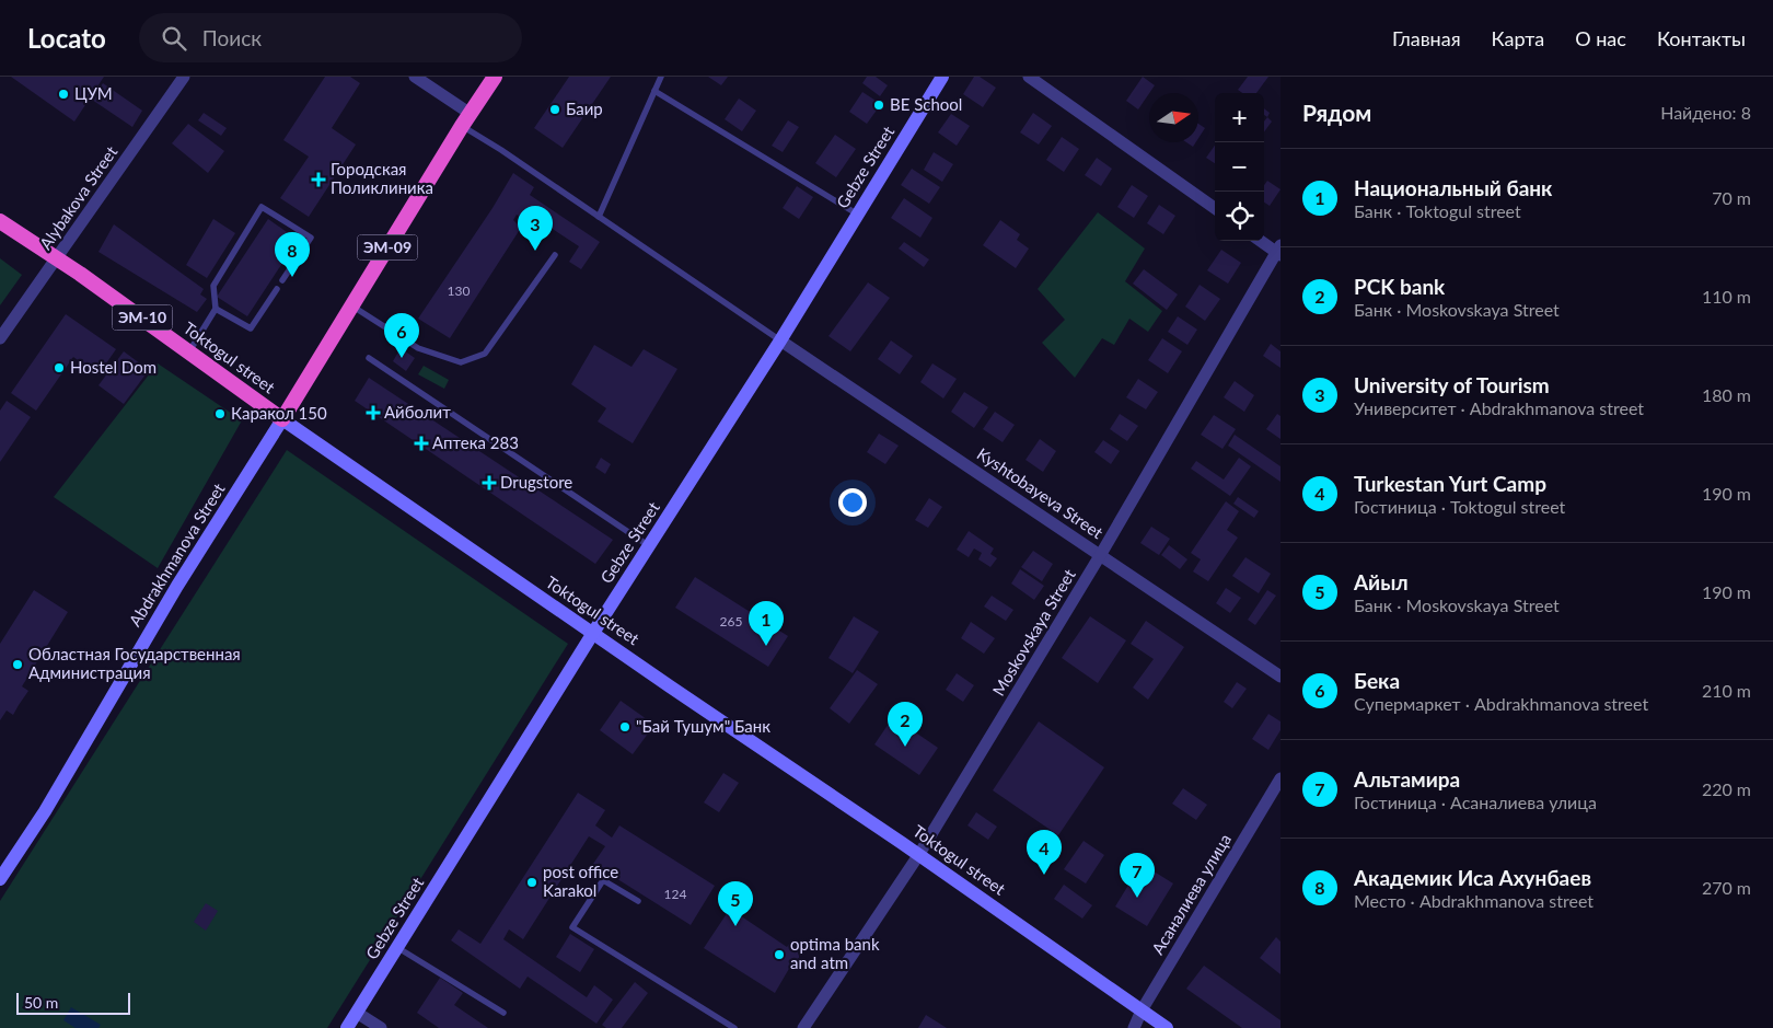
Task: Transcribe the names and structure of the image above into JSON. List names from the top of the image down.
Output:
{
  "streets": {
    "highway": ["ЭМ-09", "ЭМ-10", "Toktogul street"],
    "main road": ["Gebze Street", "Abdrakhmanova Street"],
    "street": [
      "Alybakova Street",
      "Kyshtobayeva Street",
      "Moskovskaya Street",
      "Асаналиева улица"
    ]
  },
  "crossings": [
    ["Gebze Street", "Toktogul street"],
    ["Gebze Street", "Kyshtobayeva Street"],
    ["Alybakova Street", "Toktogul street"],
    ["ЭМ-09", "Toktogul street"],
    ["ЭМ-09", "Abdrakhmanova Street"],
    ["Toktogul street", "Abdrakhmanova Street"],
    ["Toktogul street", "Moskovskaya Street"],
    ["Toktogul street", "Асаналиева улица"],
    ["Kyshtobayeva Street", "Moskovskaya Street"]
  ],
  "places": {
    "other": [
      "ЦУМ",
      "BE School",
      "Баир",
      "Hostel Dom",
      "Каракол 150",
      "Областная Государственная Администрация",
      "\"Бай Тушум\" Банк",
      "post office Karakol",
      "optima bank and atm"
    ],
    "health": [
      "Городская Поликлиника",
      "Айболит",
      "Аптека 283",
      "Drugstore"
    ]
  },
  "house_numbers": ["130", "265", "124"],
  "scale_bar": "50 m",
  "north": "right",
  "page": {
    "header": "Locato",
    "search": "Поиск",
    "nav": [
      "Главная",
      "Карта",
      "О нас",
      "Контакты"
    ],
    "heading": ["Рядом", "Найдено: 8"],
    "map_buttons": ["+", "−"],
    "list": [
      {
        "mark": "1",
        "name": "Национальный банк",
        "note": "Банк · Toktogul street",
        "value": "70 m"
      },
      {
        "mark": "2",
        "name": "PCK bank",
        "note": "Банк · Moskovskaya Street",
        "value": "110 m"
      },
      {
        "mark": "3",
        "name": "University of Tourism",
        "note": "Университет · Abdrakhmanova street",
        "value": "180 m"
      },
      {
        "mark": "4",
        "name": "Turkestan Yurt Camp",
        "note": "Гостиница · Toktogul street",
        "value": "190 m"
      },
      {
        "mark": "5",
        "name": "Айыл",
        "note": "Банк · Moskovskaya Street",
        "value": "190 m"
      },
      {
        "mark": "6",
        "name": "Бека",
        "note": "Супермаркет · Abdrakhmanova street",
        "value": "210 m"
      },
      {
        "mark": "7",
        "name": "Альтамира",
        "note": "Гостиница · Асаналиева улица",
        "value": "220 m"
      },
      {
        "mark": "8",
        "name": "Академик Иса Ахунбаев",
        "note": "Место · Abdrakhmanova street",
        "value": "270 m"
      }
    ],
    "pins": [
      "3",
      "8",
      "6",
      "1",
      "2",
      "4",
      "7",
      "5"
    ],
    "scale": "50 m"
  }
}
